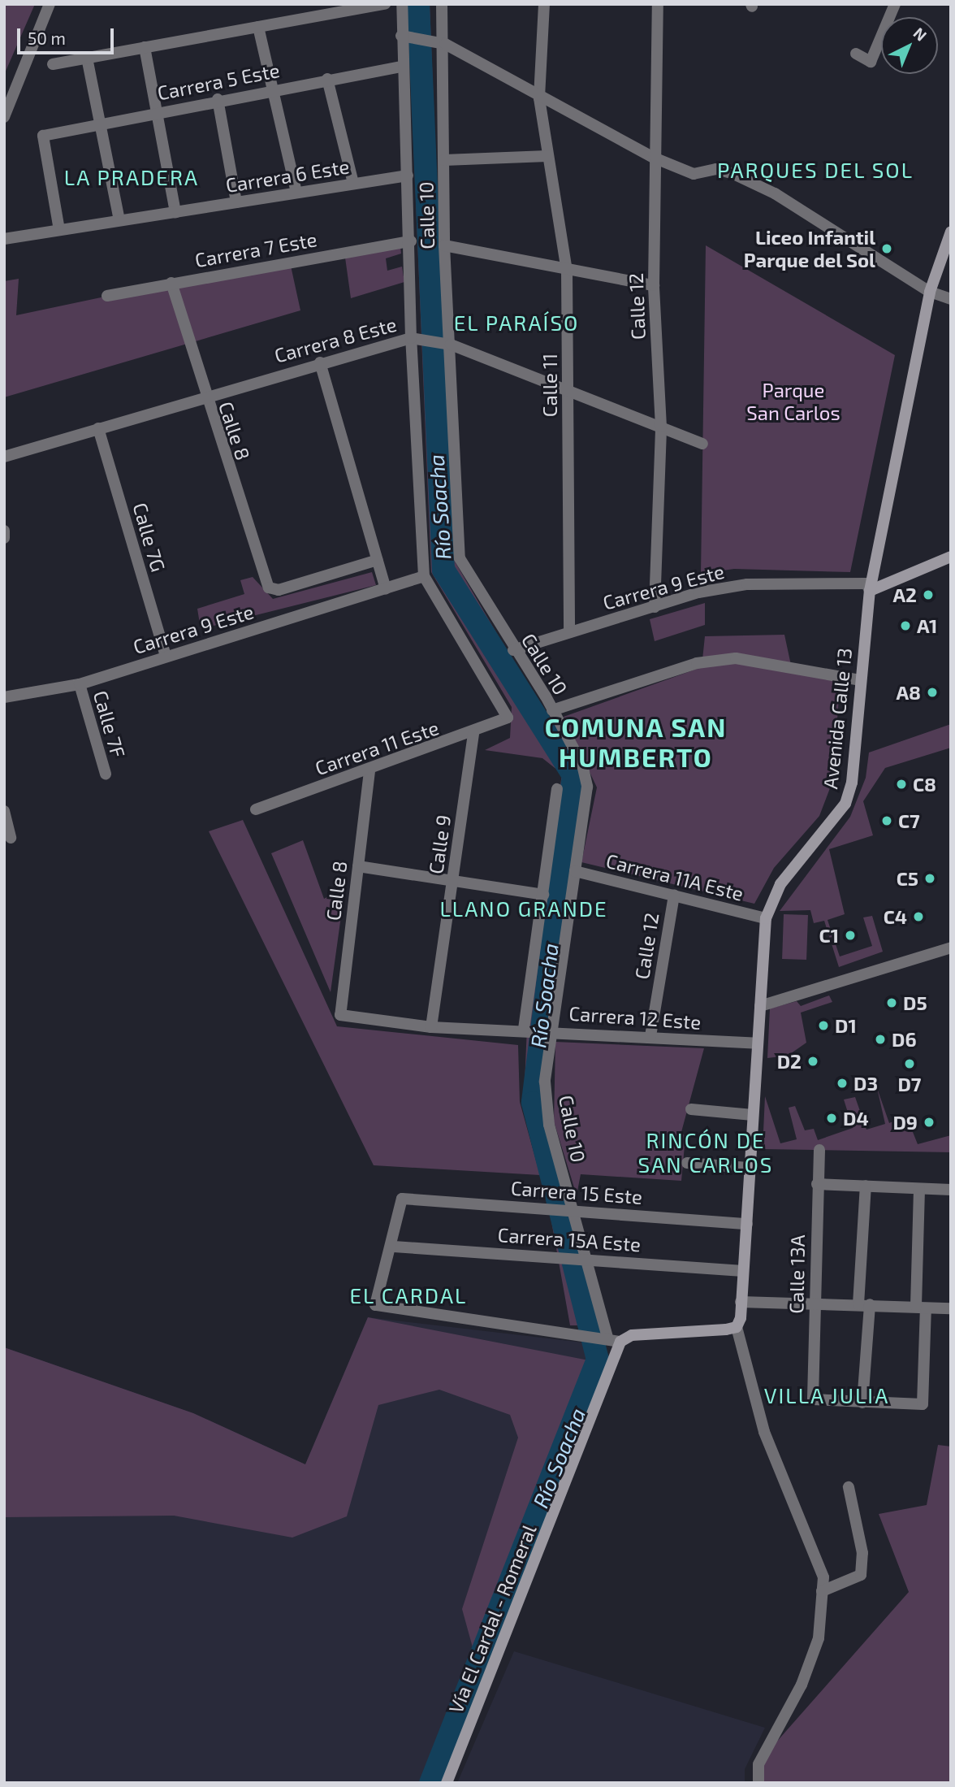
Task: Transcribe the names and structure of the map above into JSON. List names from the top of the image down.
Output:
{
  "streets": {
    "main road": ["Avenida Calle 13", "Vía El Cardal - Romeral"],
    "street": [
      "Carrera 5 Este",
      "Carrera 6 Este",
      "Calle 10",
      "Carrera 7 Este",
      "Calle 12",
      "Carrera 8 Este",
      "Calle 11",
      "Calle 8",
      "Calle 7G",
      "Carrera 9 Este",
      "Calle 7F",
      "Carrera 11 Este",
      "Calle 9",
      "Carrera 11A Este",
      "Carrera 12 Este",
      "Carrera 15 Este",
      "Carrera 15A Este",
      "Calle 13A"
    ]
  },
  "crossings": [
    ["Carrera 5 Este", "Carrera 6 Este"],
    ["Carrera 5 Este", "Calle 10"],
    ["Carrera 6 Este", "Calle 10"],
    ["Calle 10", "Carrera 7 Este"],
    ["Calle 10", "Carrera 8 Este"],
    ["Calle 10", "Carrera 9 Este"],
    ["Calle 10", "Carrera 11 Este"],
    ["Calle 10", "Carrera 11A Este"],
    ["Calle 10", "Carrera 12 Este"],
    ["Calle 10", "Carrera 15 Este"],
    ["Calle 10", "Carrera 15A Este"],
    ["Carrera 7 Este", "Calle 8"],
    ["Calle 12", "Carrera 8 Este"],
    ["Calle 12", "Carrera 9 Este"],
    ["Calle 12", "Carrera 11A Este"],
    ["Calle 12", "Carrera 12 Este"],
    ["Carrera 8 Este", "Calle 11"],
    ["Carrera 8 Este", "Calle 8"],
    ["Carrera 8 Este", "Calle 7G"],
    ["Calle 11", "Carrera 9 Este"],
    ["Calle 8", "Carrera 11 Este"],
    ["Calle 8", "Carrera 12 Este"],
    ["Calle 7G", "Carrera 9 Este"],
    ["Carrera 9 Este", "Avenida Calle 13"],
    ["Carrera 9 Este", "Calle 7F"],
    ["Avenida Calle 13", "Carrera 11A Este"],
    ["Avenida Calle 13", "Carrera 12 Este"],
    ["Avenida Calle 13", "Carrera 15 Este"],
    ["Avenida Calle 13", "Carrera 15A Este"],
    ["Carrera 11 Este", "Calle 9"],
    ["Calle 9", "Carrera 12 Este"],
    ["Carrera 15 Este", "Carrera 15A Este"]
  ],
  "districts": [
    "PARQUES DEL SOL",
    "LA PRADERA",
    "EL PARAÍSO",
    "COMUNA SAN HUMBERTO",
    "LLANO GRANDE",
    "RINCÓN DE SAN CARLOS",
    "EL CARDAL",
    "VILLA JULIA"
  ],
  "water": ["Río Soacha"],
  "parks": ["Parque San Carlos"],
  "places": [
    "Liceo Infantil Parque del Sol",
    "A2",
    "A1",
    "A8",
    "C8",
    "C7",
    "C5",
    "C4",
    "C1",
    "D5",
    "D1",
    "D6",
    "D2",
    "D7",
    "D3",
    "D4",
    "D9"
  ],
  "scale_bar": "50 m",
  "north": "top right"
}
